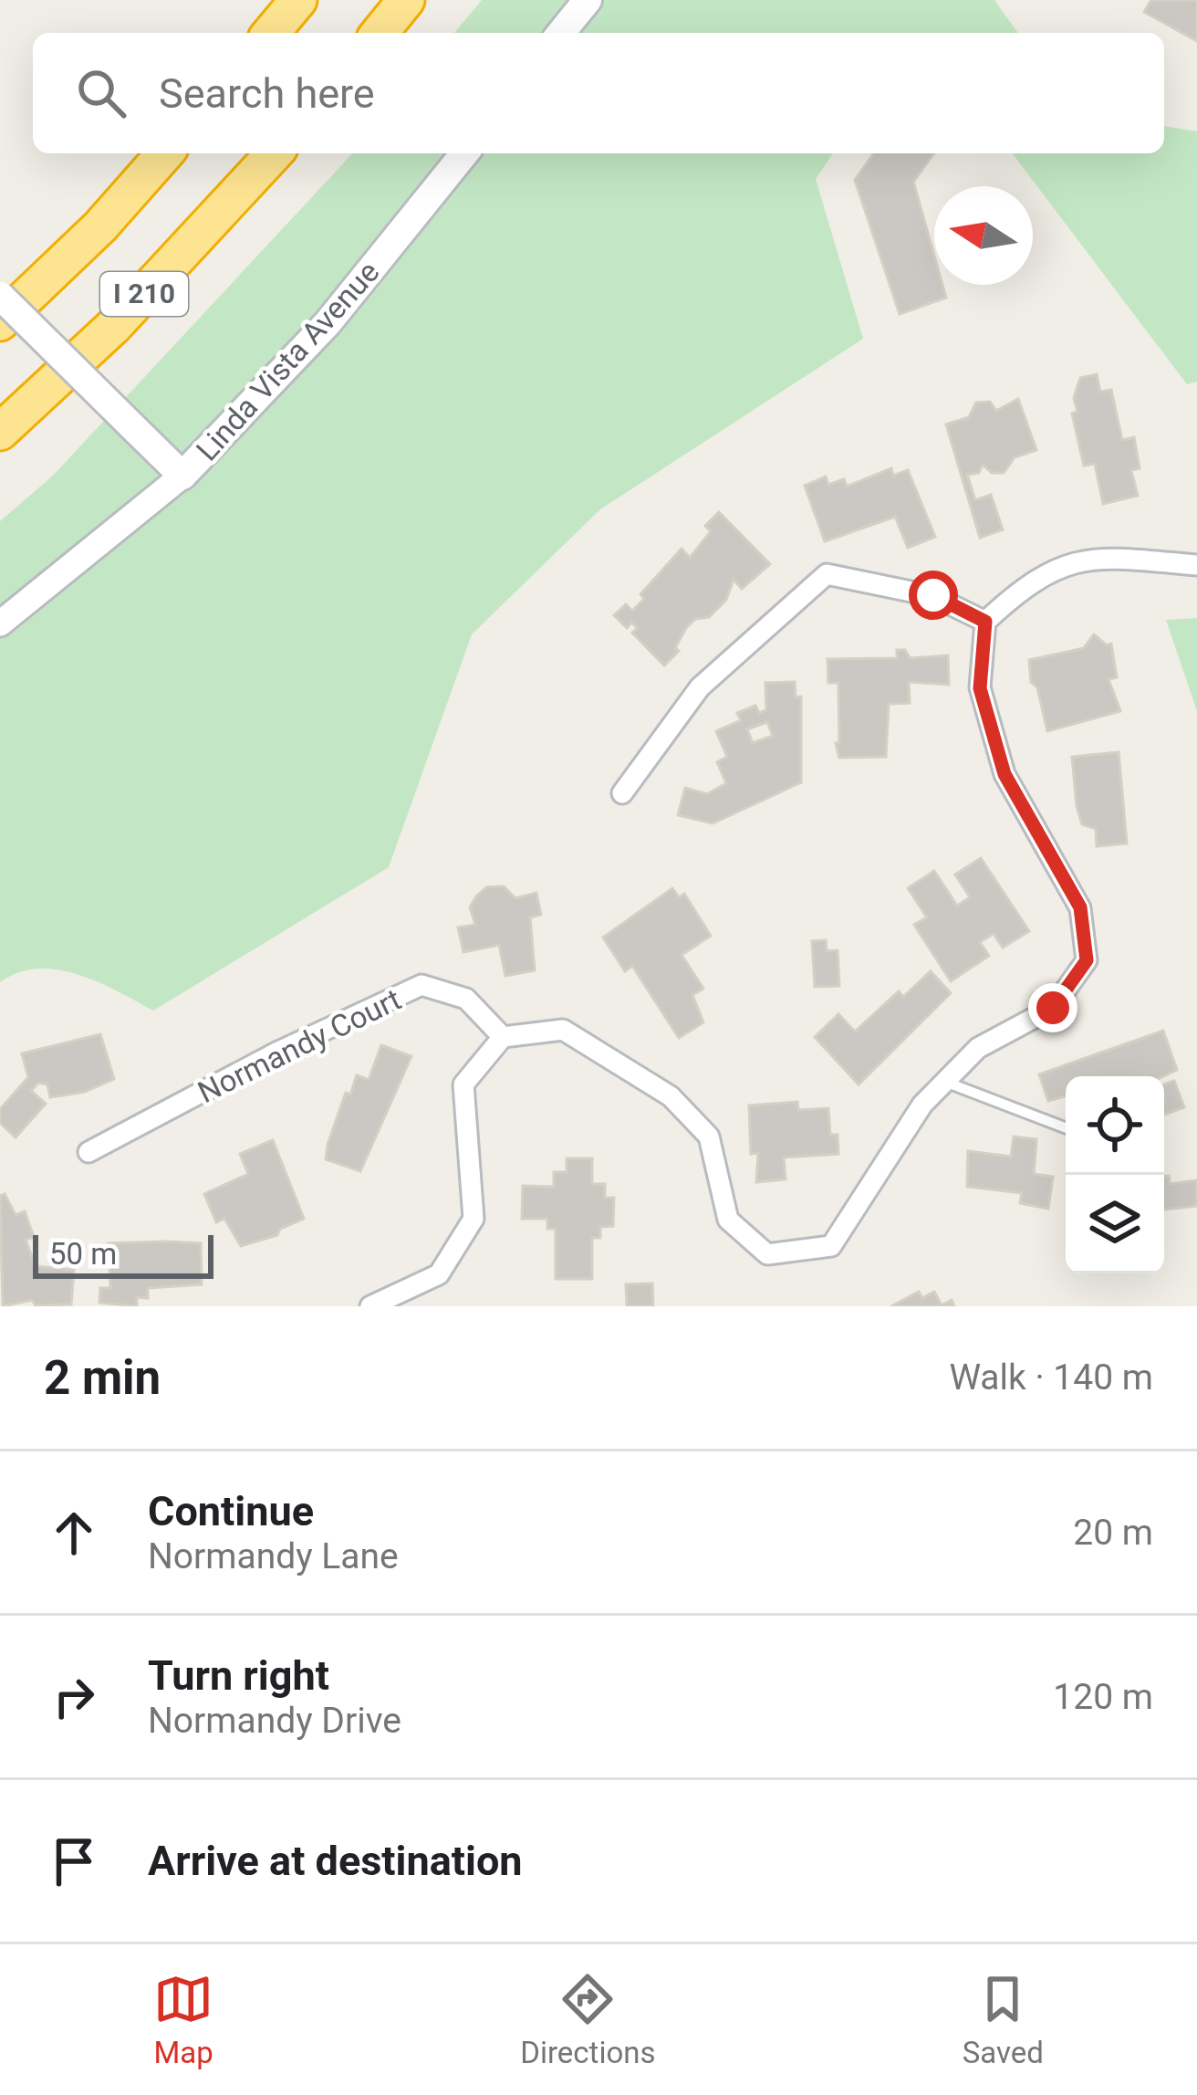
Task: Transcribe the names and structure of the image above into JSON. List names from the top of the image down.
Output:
{
  "streets": {
    "highway": ["I 210"],
    "main road": ["Linda Vista Avenue"],
    "street": ["Normandy Court"]
  },
  "scale_bar": "50 m",
  "north": "left",
  "page": {
    "search": "Search here",
    "scale": "50 m",
    "heading": ["2 min", "Walk · 140 m"],
    "list": [
      ["Continue", "Normandy Lane", "20 m"],
      ["Turn right", "Normandy Drive", "120 m"],
      "Arrive at destination"
    ],
    "nav": ["Map", "Directions", "Saved"]
  }
}
